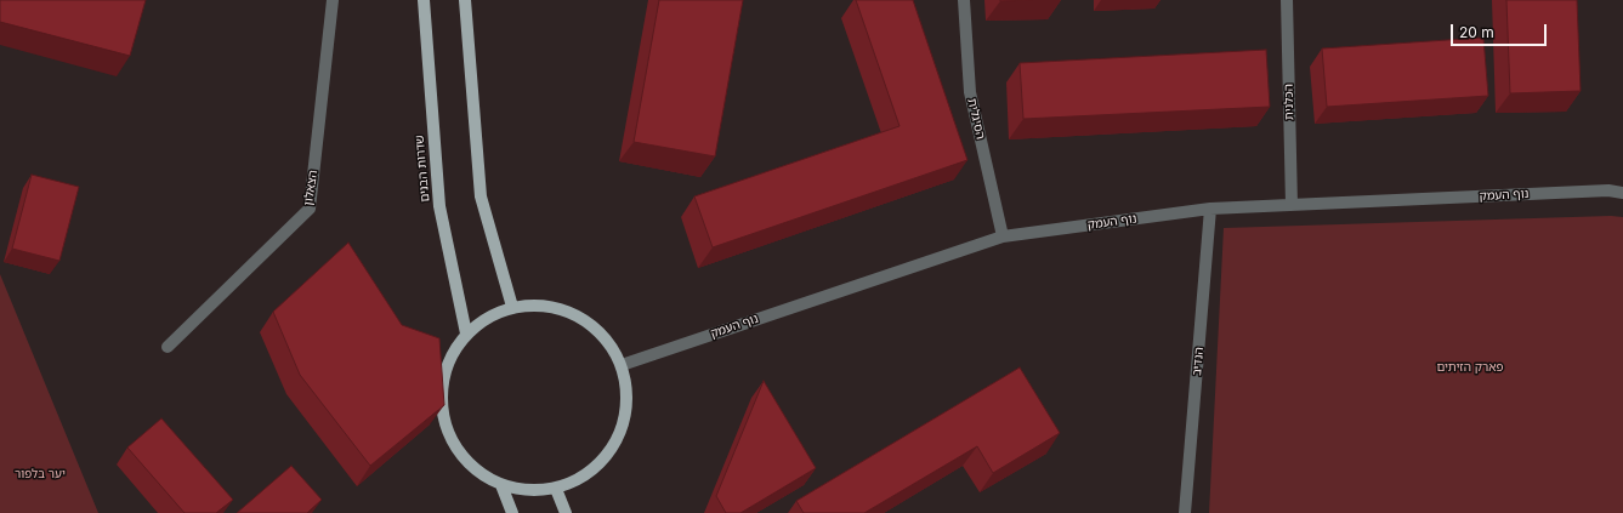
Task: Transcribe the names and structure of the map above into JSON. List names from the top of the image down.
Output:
{
  "streets": {
    "main road": ["שדרות הבנים"],
    "street": [
      "הכלנית",
      "הסיגלית",
      "הצאלון",
      "נוף העמק",
      "הנדיב"
    ]
  },
  "crossings": [
    ["הכלנית", "נוף העמק"],
    ["הסיגלית", "נוף העמק"],
    ["נוף העמק", "הנדיב"]
  ],
  "parks": ["פארק הזיתים", "יער בלפור"],
  "scale_bar": "20 m"
}
